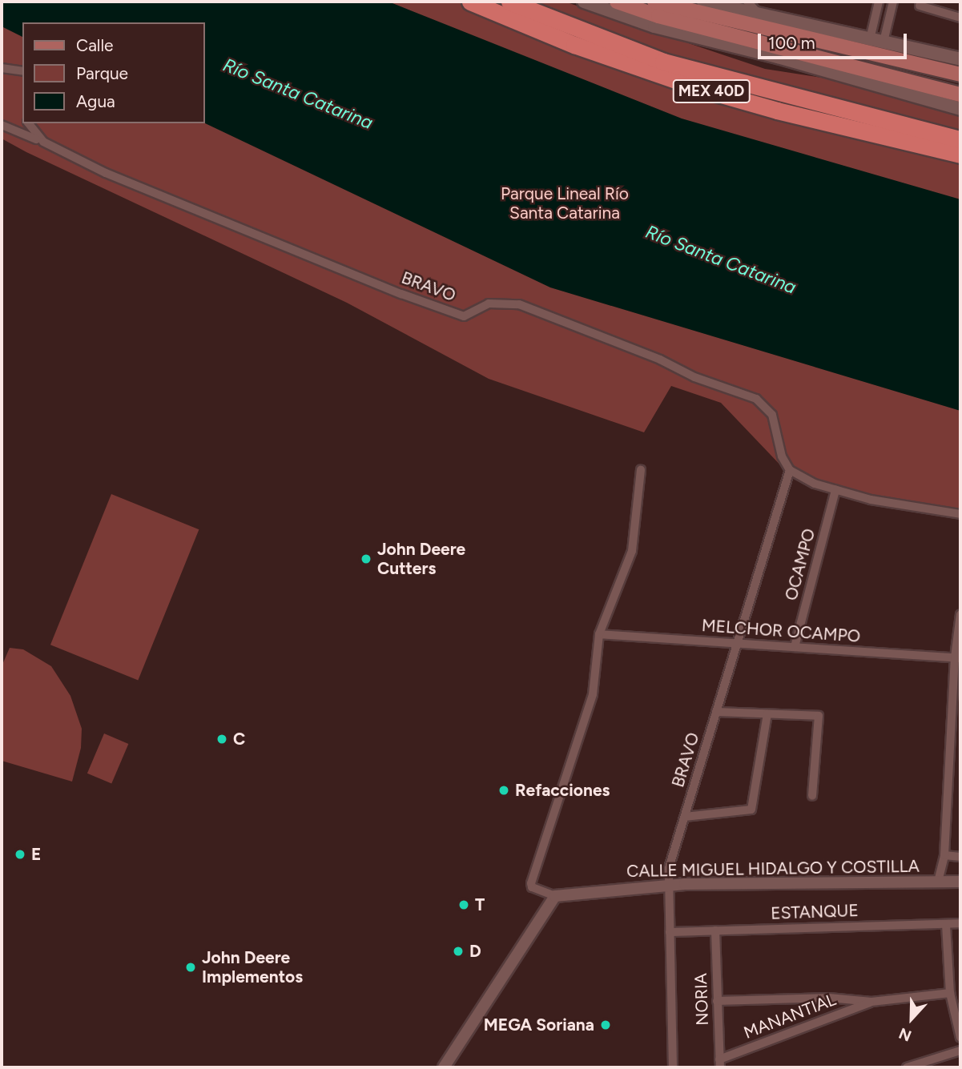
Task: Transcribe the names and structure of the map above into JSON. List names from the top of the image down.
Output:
{
  "streets": {
    "highway": ["MEX 40D"],
    "street": [
      "BRAVO",
      "OCAMPO",
      "MELCHOR OCAMPO",
      "CALLE MIGUEL HIDALGO Y COSTILLA",
      "ESTANQUE",
      "NORIA",
      "MANANTIAL"
    ]
  },
  "crossings": [
    ["BRAVO", "MELCHOR OCAMPO"],
    ["BRAVO", "CALLE MIGUEL HIDALGO Y COSTILLA"],
    ["BRAVO", "ESTANQUE"],
    ["OCAMPO", "MELCHOR OCAMPO"],
    ["ESTANQUE", "NORIA"],
    ["NORIA", "MANANTIAL"]
  ],
  "water": ["Río Santa Catarina"],
  "parks": ["Parque Lineal Río Santa Catarina"],
  "places": [
    "John Deere Cutters",
    "C",
    "Refacciones",
    "E",
    "T",
    "D",
    "John Deere Implementos",
    "MEGA Soriana"
  ],
  "legend": ["Calle", "Parque", "Agua"],
  "scale_bar": "100 m",
  "north": "bottom"
}
